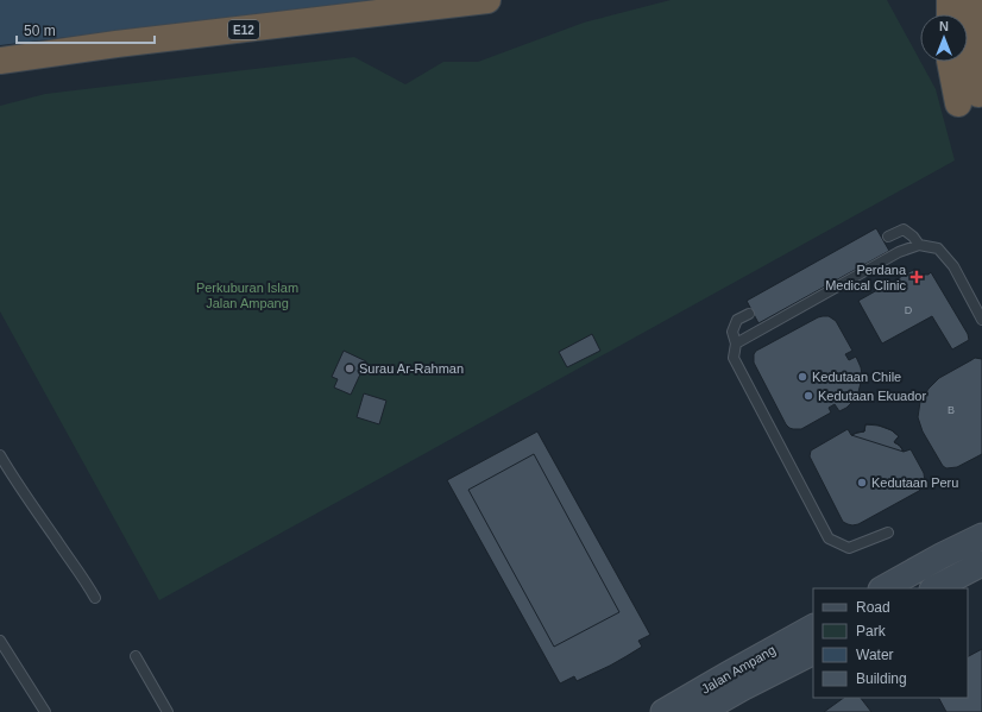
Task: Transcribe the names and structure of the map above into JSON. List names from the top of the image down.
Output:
{
  "streets": {
    "highway": ["E12"],
    "main road": ["Jalan Ampang"]
  },
  "parks": ["Perkuburan Islam Jalan Ampang"],
  "places": {
    "health": ["Perdana Medical Clinic"],
    "other": [
      "Surau Ar-Rahman",
      "Kedutaan Chile",
      "Kedutaan Ekuador",
      "Kedutaan Peru"
    ]
  },
  "house_numbers": ["D", "B"],
  "legend": [
    "Road",
    "Park",
    "Water",
    "Building"
  ],
  "scale_bar": "50 m",
  "north": "top"
}
